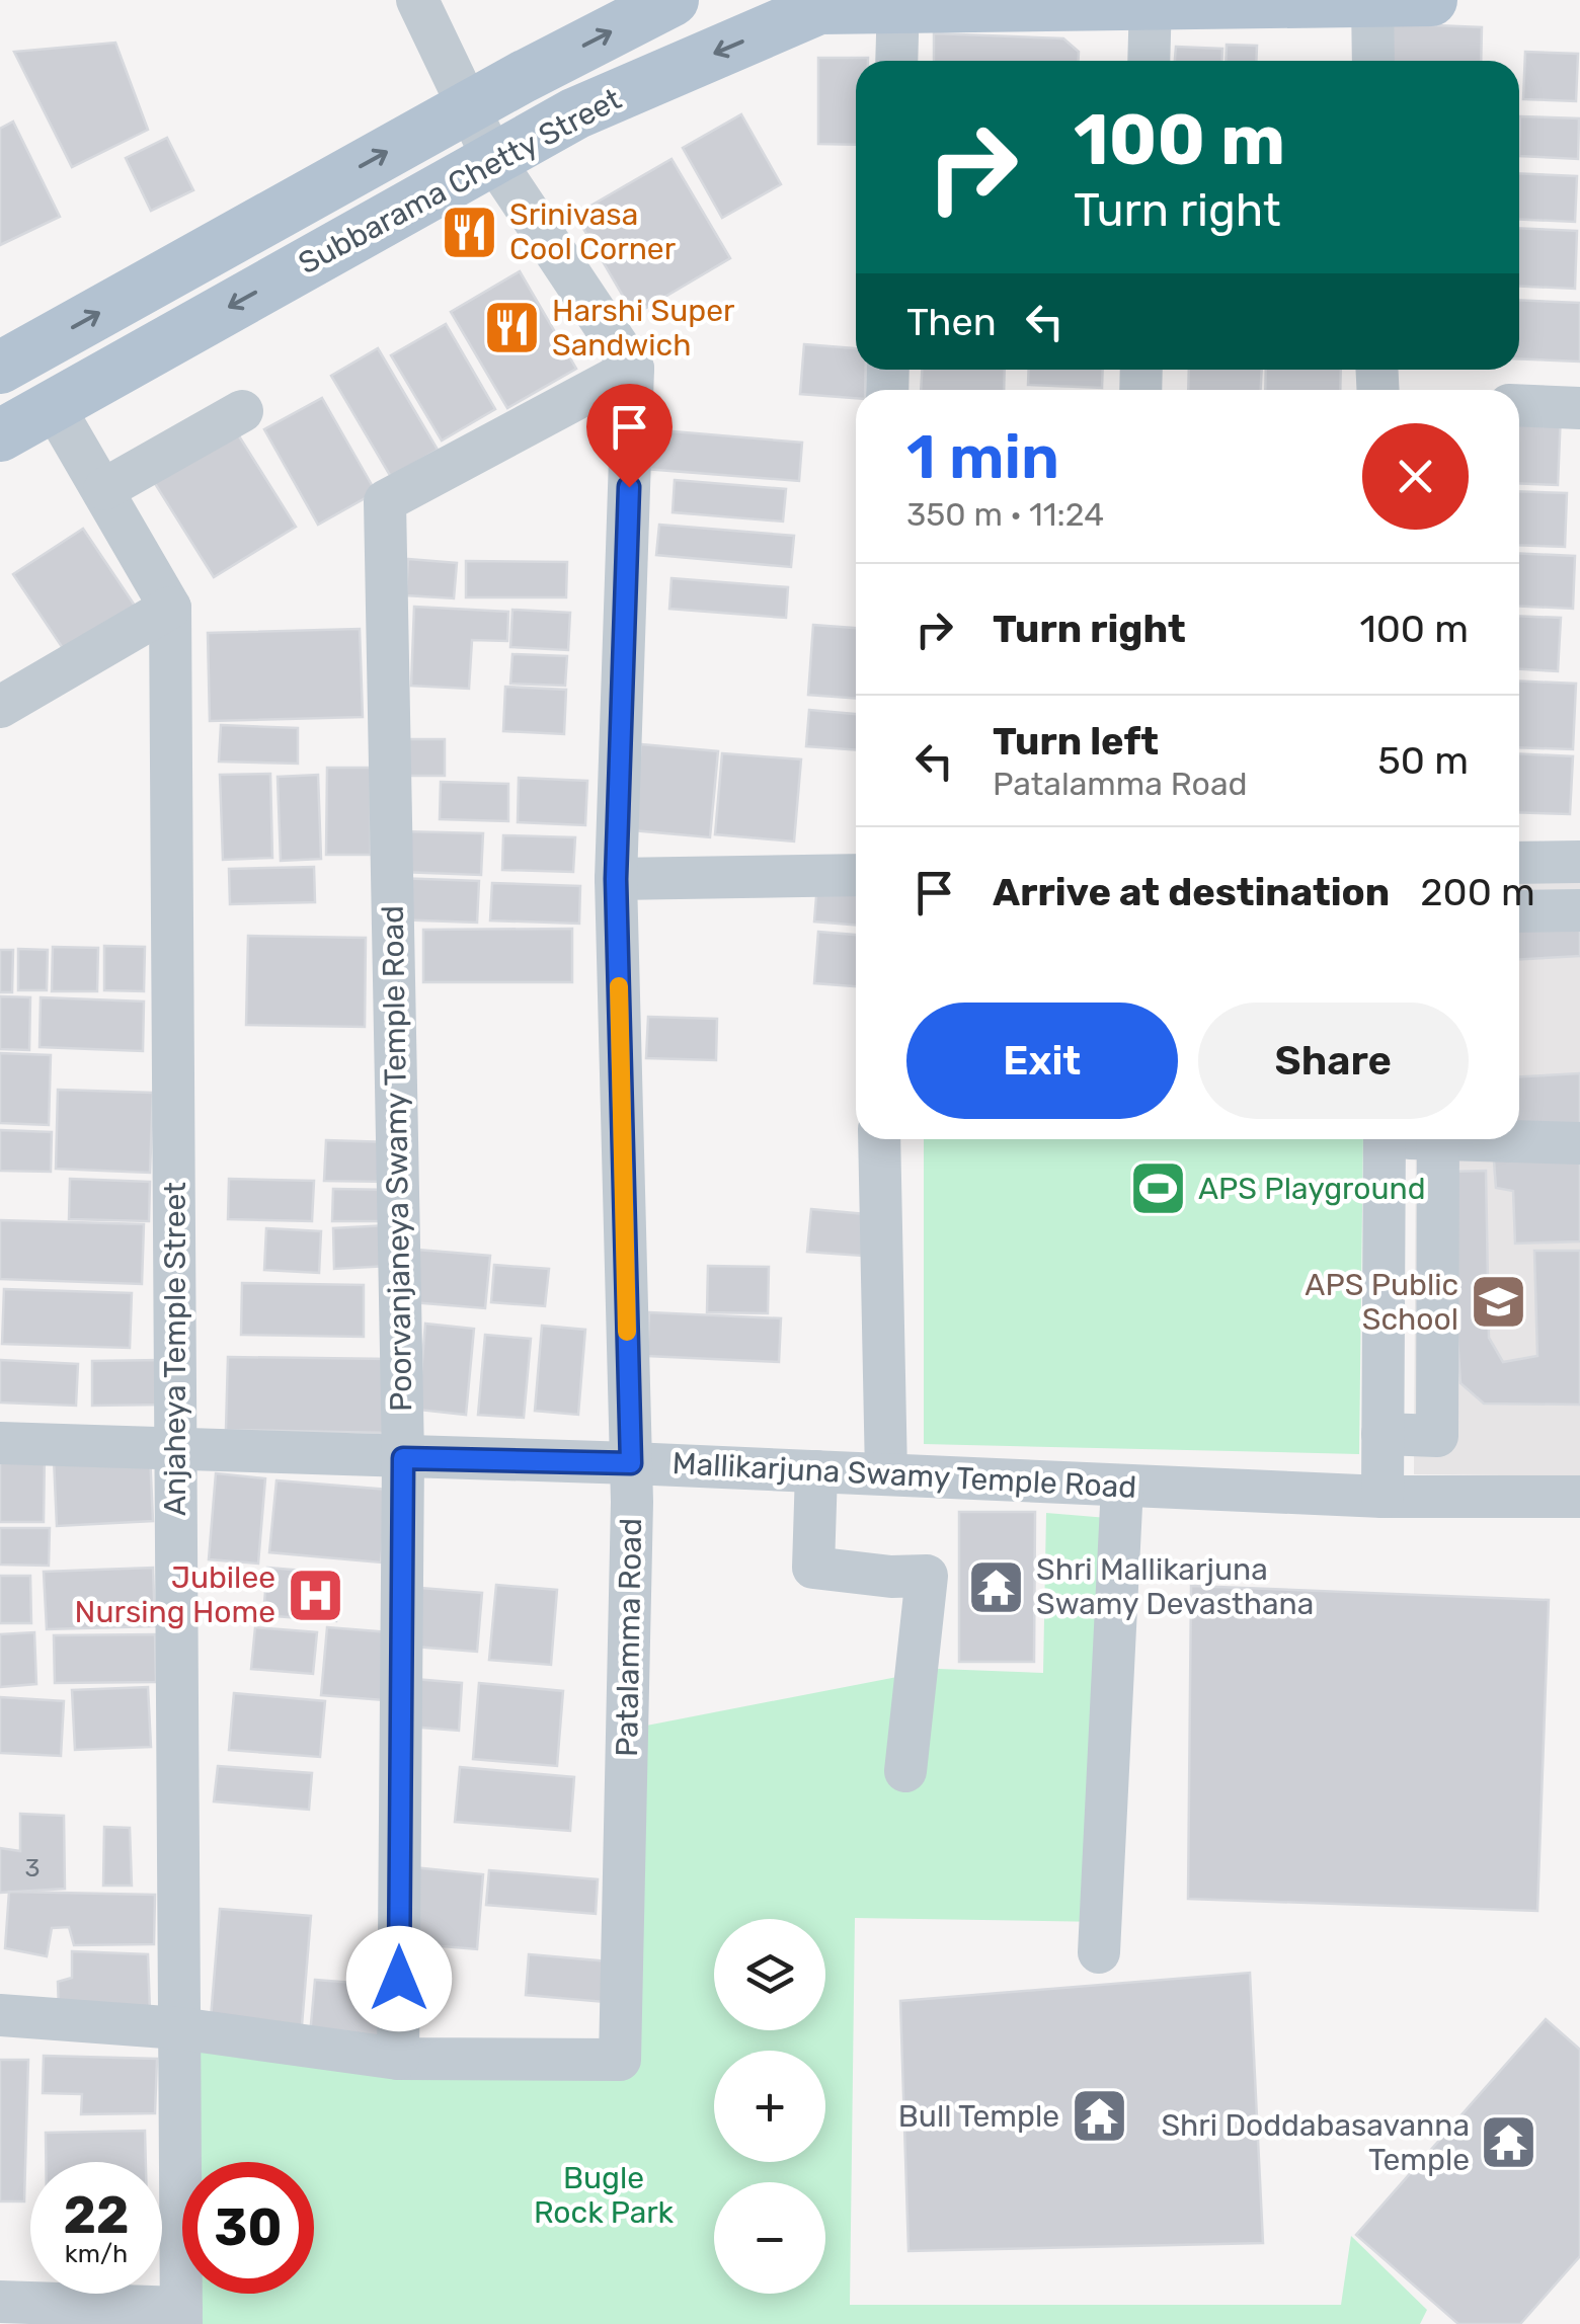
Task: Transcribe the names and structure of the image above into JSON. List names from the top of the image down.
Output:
{
  "streets": {
    "main road": ["Subbarama Chetty Street"],
    "street": [
      "Poorvanjaneya Swamy Temple Road",
      "Anjaheya Temple Street",
      "Mallikarjuna Swamy Temple Road",
      "Patalamma Road"
    ]
  },
  "crossings": [
    ["Subbarama Chetty Street", "Anjaheya Temple Street"],
    ["Poorvanjaneya Swamy Temple Road", "Mallikarjuna Swamy Temple Road"],
    ["Poorvanjaneya Swamy Temple Road", "Patalamma Road"],
    ["Anjaheya Temple Street", "Mallikarjuna Swamy Temple Road"],
    ["Mallikarjuna Swamy Temple Road", "Patalamma Road"]
  ],
  "parks": ["Bugle Rock Park"],
  "places": {
    "restaurant": ["Srinivasa Cool Corner", "Harshi Super Sandwich"],
    "sports": ["APS Playground"],
    "school or university": ["APS Public School"],
    "temple": ["Shri Mallikarjuna Swamy Devasthana", "Bull Temple", "Shri Doddabasavanna Temple"],
    "hospital": ["Jubilee Nursing Home"]
  },
  "house_numbers": ["3"],
  "page": {
    "turn": ["100 m", "Turn right"],
    "then": "Then",
    "heading": ["1 min", "350 m · 11:24"],
    "list": [
      {
        "name": "Turn right",
        "value": "100 m"
      },
      {
        "name": "Turn left",
        "note": "Patalamma Road",
        "value": "50 m"
      },
      {
        "name": "Arrive at destination",
        "value": "200 m"
      }
    ],
    "buttons": ["Exit", "Share"],
    "map_buttons": ["+", "−"],
    "speed": "22 km/h",
    "limit": "30"
  }
}
